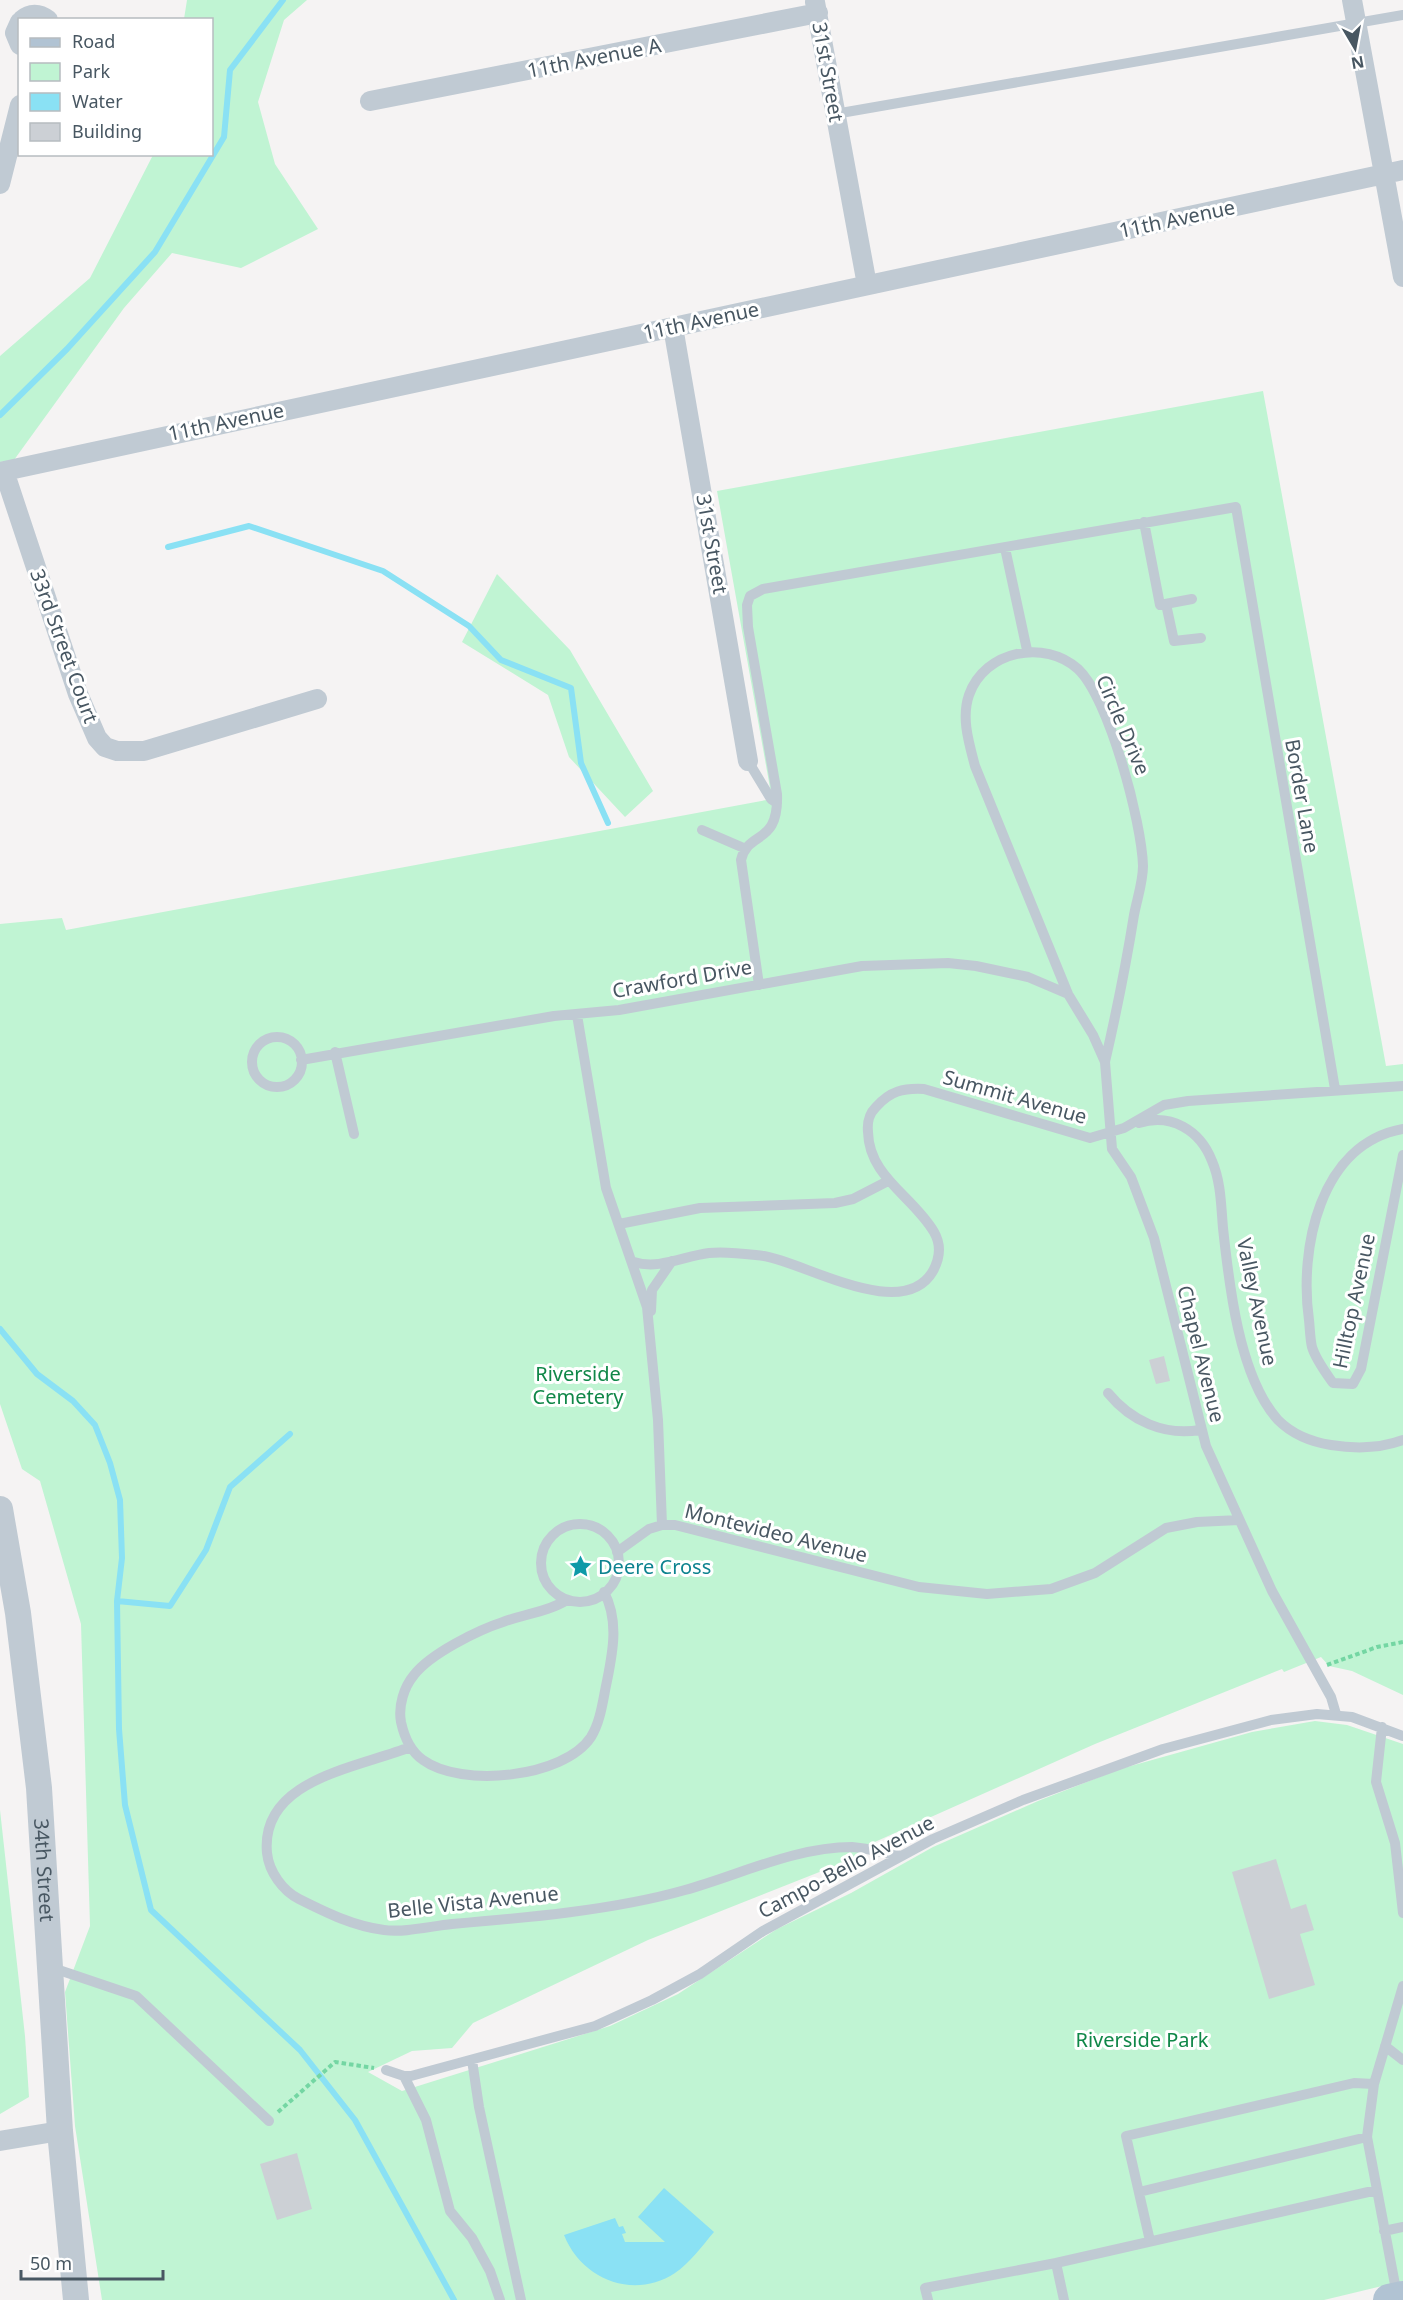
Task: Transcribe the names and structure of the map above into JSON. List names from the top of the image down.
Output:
{
  "streets": {
    "street": [
      "11th Avenue A",
      "31st Street",
      "11th Avenue",
      "33rd Street Court",
      "34th Street"
    ],
    "lane": [
      "Circle Drive",
      "Border Lane",
      "Crawford Drive",
      "Summit Avenue",
      "Hilltop Avenue",
      "Valley Avenue",
      "Chapel Avenue",
      "Montevideo Avenue",
      "Campo-Bello Avenue",
      "Belle Vista Avenue"
    ]
  },
  "crossings": [
    ["11th Avenue A", "31st Street"],
    ["31st Street", "11th Avenue"],
    ["11th Avenue", "33rd Street Court"],
    ["Circle Drive", "Chapel Avenue"],
    ["Border Lane", "Summit Avenue"],
    ["Crawford Drive", "Chapel Avenue"],
    ["Crawford Drive", "Montevideo Avenue"],
    ["Summit Avenue", "Valley Avenue"],
    ["Summit Avenue", "Chapel Avenue"],
    ["Summit Avenue", "Montevideo Avenue"],
    ["Chapel Avenue", "Montevideo Avenue"],
    ["Chapel Avenue", "Campo-Bello Avenue"],
    ["Campo-Bello Avenue", "Belle Vista Avenue"]
  ],
  "parks": ["Riverside Cemetery", "Riverside Park"],
  "places": {
    "place": ["Deere Cross"]
  },
  "legend": [
    "Road",
    "Park",
    "Water",
    "Building"
  ],
  "scale_bar": "50 m",
  "north": "bottom"
}
